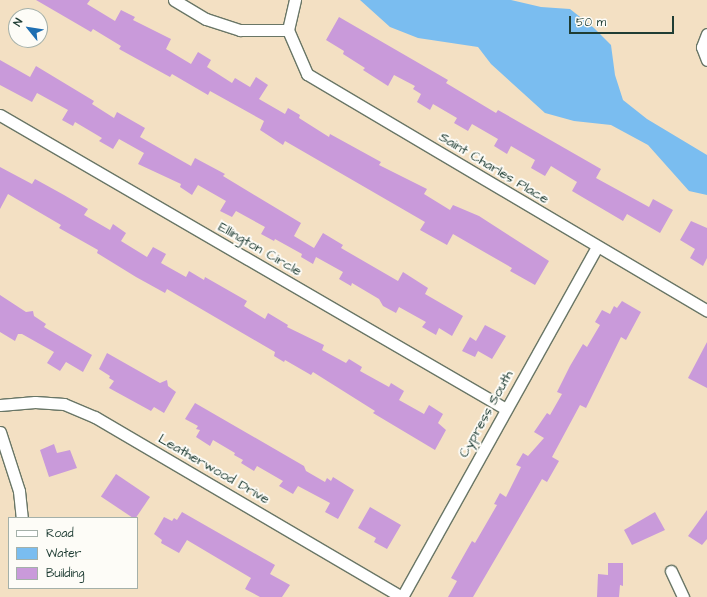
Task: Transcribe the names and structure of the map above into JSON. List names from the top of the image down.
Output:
{
  "streets": {
    "street": [
      "Saint Charles Place",
      "Ellington Circle",
      "Cypress South",
      "Leatherwood Drive"
    ]
  },
  "crossings": [
    ["Saint Charles Place", "Cypress South"],
    ["Ellington Circle", "Cypress South"],
    ["Cypress South", "Leatherwood Drive"]
  ],
  "legend": ["Road", "Water", "Building"],
  "scale_bar": "50 m",
  "north": "top left"
}
